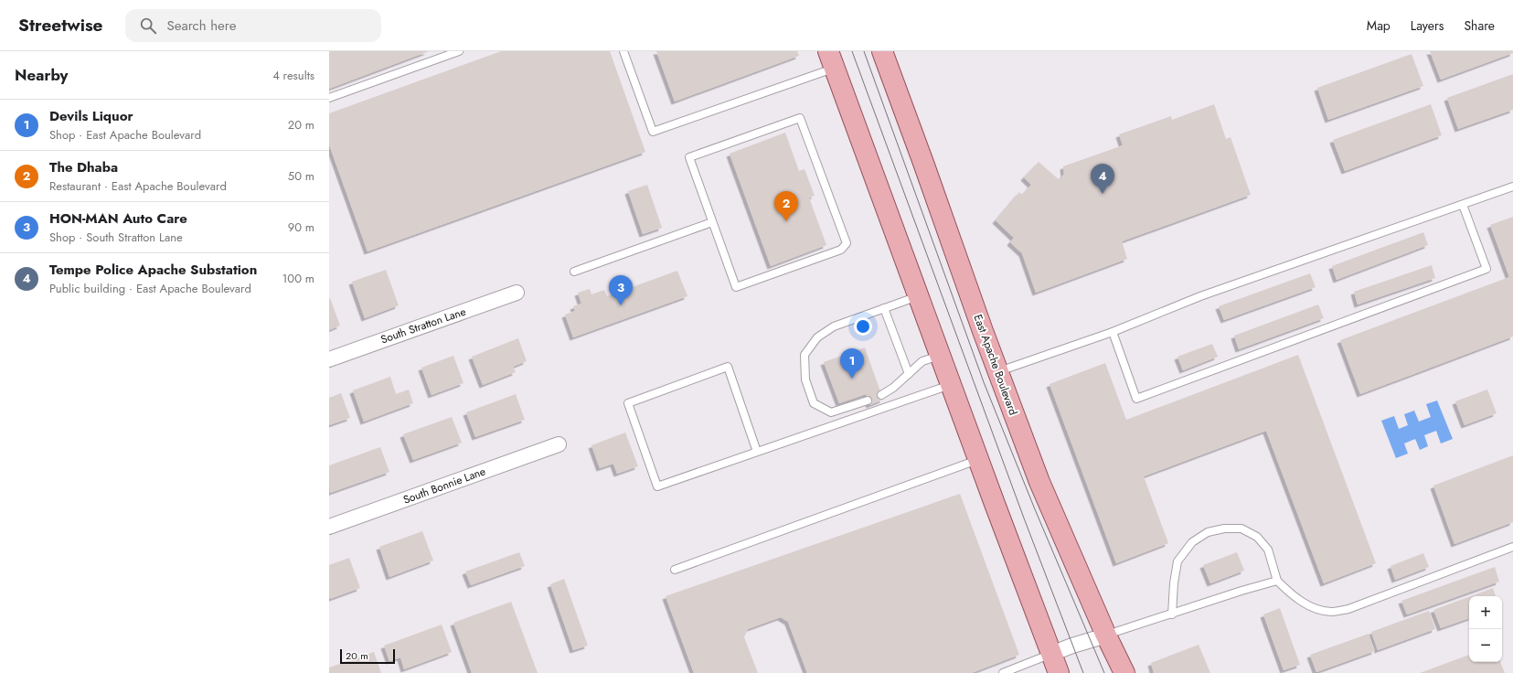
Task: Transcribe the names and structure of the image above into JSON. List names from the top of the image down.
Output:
{
  "streets": {
    "main road": ["East Apache Boulevard"],
    "street": ["South Stratton Lane", "South Bonnie Lane"]
  },
  "scale_bar": "20 m",
  "page": {
    "header": "Streetwise",
    "search": "Search here",
    "nav": ["Map", "Layers", "Share"],
    "heading": ["Nearby", "4 results"],
    "list": [
      {
        "mark": "1",
        "name": "Devils Liquor",
        "note": "Shop · East Apache Boulevard",
        "value": "20 m"
      },
      {
        "mark": "2",
        "name": "The Dhaba",
        "note": "Restaurant · East Apache Boulevard",
        "value": "50 m"
      },
      {
        "mark": "3",
        "name": "HON-MAN Auto Care",
        "note": "Shop · South Stratton Lane",
        "value": "90 m"
      },
      {
        "mark": "4",
        "name": "Tempe Police Apache Substation",
        "note": "Public building · East Apache Boulevard",
        "value": "100 m"
      }
    ],
    "pins": [
      "4",
      "2",
      "3",
      "1"
    ],
    "map_buttons": ["+", "−"],
    "scale": "20 m"
  }
}
